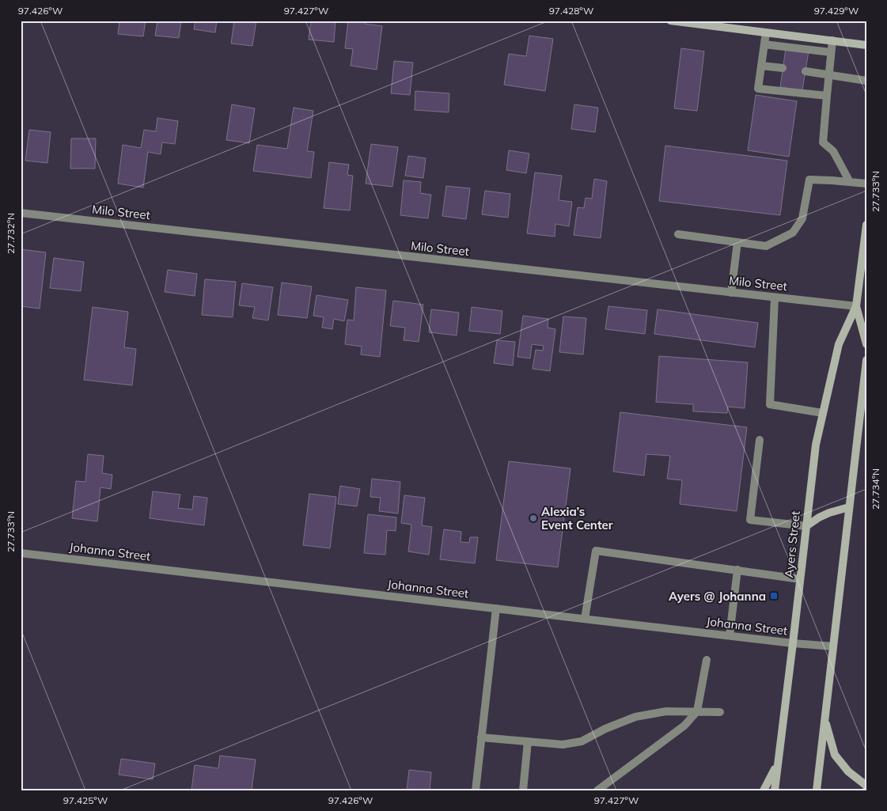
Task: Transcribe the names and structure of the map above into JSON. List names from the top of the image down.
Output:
{
  "streets": {
    "main road": ["Ayers Street"],
    "street": ["Milo Street", "Johanna Street"]
  },
  "crossings": [
    ["Milo Street", "Ayers Street"],
    ["Ayers Street", "Johanna Street"]
  ],
  "places": {
    "other": ["Alexia’s Event Center"],
    "transit": ["Ayers @ Johanna"]
  },
  "coordinates": [
    "97.426°W",
    "97.427°W",
    "97.428°W",
    "97.429°W",
    "27.733°N",
    "27.732°N",
    "27.734°N",
    "97.425°W"
  ]
}
